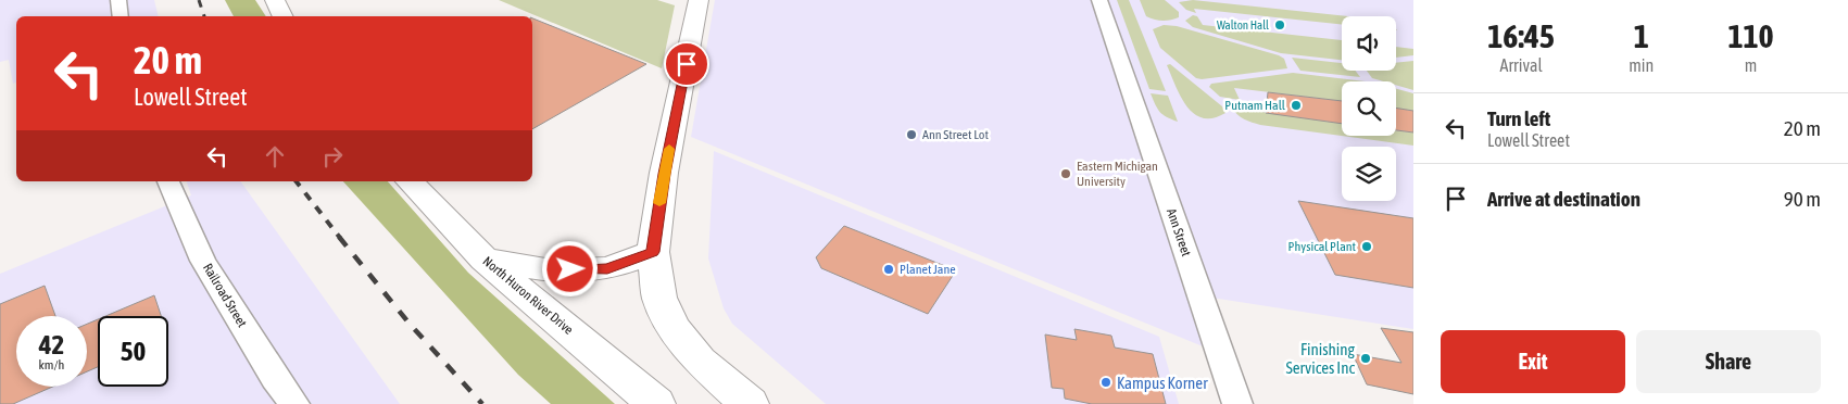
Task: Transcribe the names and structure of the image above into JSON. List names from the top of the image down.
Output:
{
  "streets": {
    "main road": ["North Huron River Drive"],
    "street": ["Ann Street", "Railroad Street"]
  },
  "places": [
    "Walton Hall",
    "Putnam Hall",
    "Ann Street Lot",
    "Eastern Michigan University",
    "Physical Plant",
    "Planet Jane",
    "Finishing Services Inc",
    "Kampus Korner"
  ],
  "page": {
    "eta": [
      "16:45",
      "Arrival",
      "1",
      "min",
      "110",
      "m"
    ],
    "turn": ["20 m", "Lowell Street"],
    "list": [
      {
        "name": "Turn left",
        "note": "Lowell Street",
        "value": "20 m"
      },
      {
        "name": "Arrive at destination",
        "value": "90 m"
      }
    ],
    "speed": "42 km/h",
    "limit": "50",
    "buttons": ["Exit", "Share"]
  }
}
